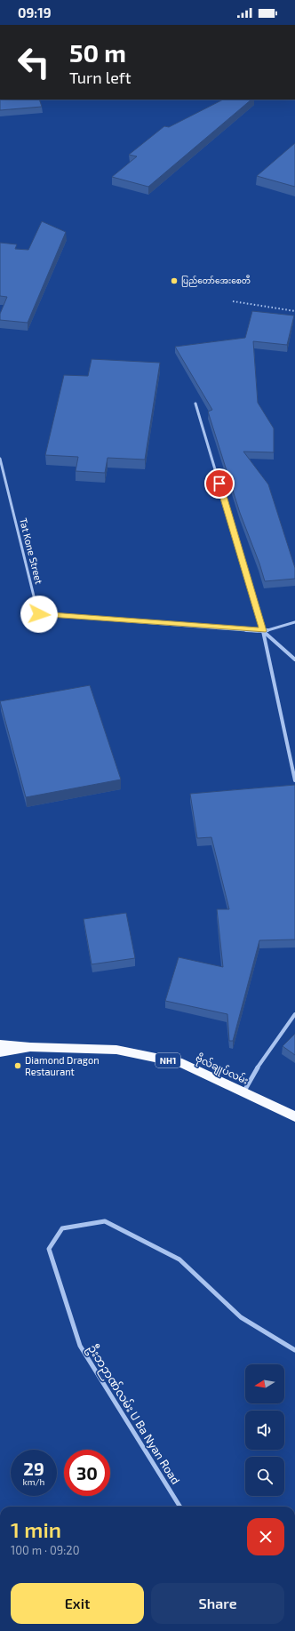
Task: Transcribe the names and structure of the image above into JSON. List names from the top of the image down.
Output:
{
  "streets": {
    "highway": ["NH1", "ဗိုလ်ချုပ်လမ်း"],
    "street": ["Tat Kone Street", "ဦးဘဉာဏ်လမ်း U Ba Nyan Road"]
  },
  "crossings": [
    ["NH1", "ဗိုလ်ချုပ်လမ်း"]
  ],
  "places": ["ပြည်တော်အေးစေတီ", "Diamond Dragon Restaurant"],
  "north": "left",
  "page": {
    "status": "09:19",
    "turn": ["50 m", "Turn left"],
    "speed": "29 km/h",
    "limit": "30",
    "heading": ["1 min", "100 m · 09:20"],
    "buttons": ["Exit", "Share"]
  }
}
